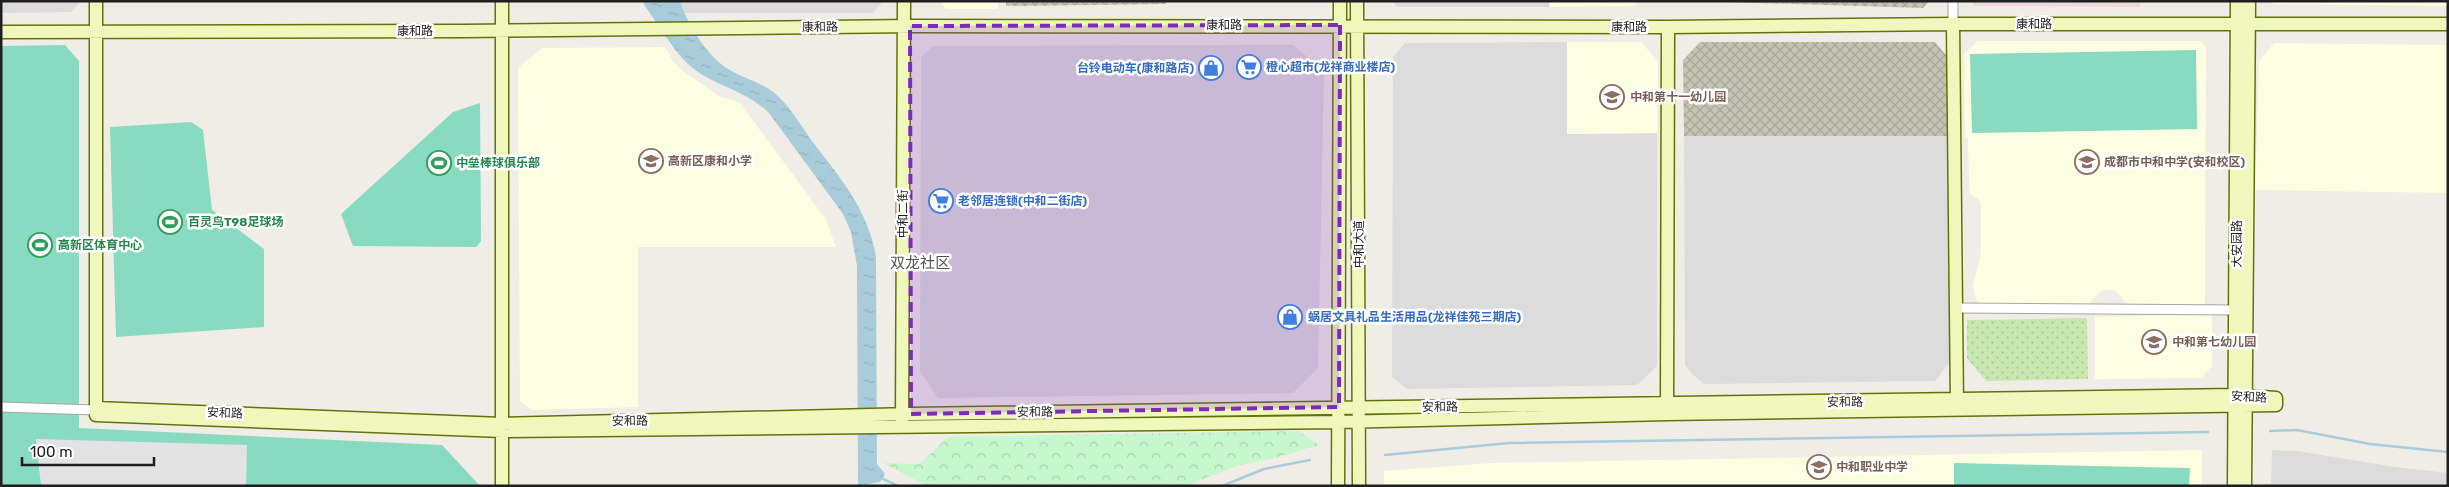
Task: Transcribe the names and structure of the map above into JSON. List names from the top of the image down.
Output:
{
  "streets": {
    "street": [
      "康和路",
      "中和二街",
      "中和大道",
      "大安园路",
      "安和路"
    ]
  },
  "crossings": [
    ["康和路", "中和二街"],
    ["康和路", "中和大道"],
    ["康和路", "大安园路"],
    ["中和二街", "安和路"],
    ["中和大道", "安和路"],
    ["大安园路", "安和路"]
  ],
  "districts": ["双龙社区"],
  "places": {
    "supermarket": ["橙心超市(龙祥商业楼店)", "老邻居连锁(中和二街店)"],
    "shop": ["台铃电动车(康和路店)", "蜗居文具礼品生活用品(龙祥佳苑三期店)"],
    "school or university": [
      "中和第十一幼儿园",
      "高新区康和小学",
      "成都市中和中学(安和校区)",
      "中和第七幼儿园",
      "中和职业中学"
    ],
    "sports": ["中垒棒球俱乐部", "百灵鸟T98足球场", "高新区体育中心"]
  },
  "scale_bar": "100 m"
}
